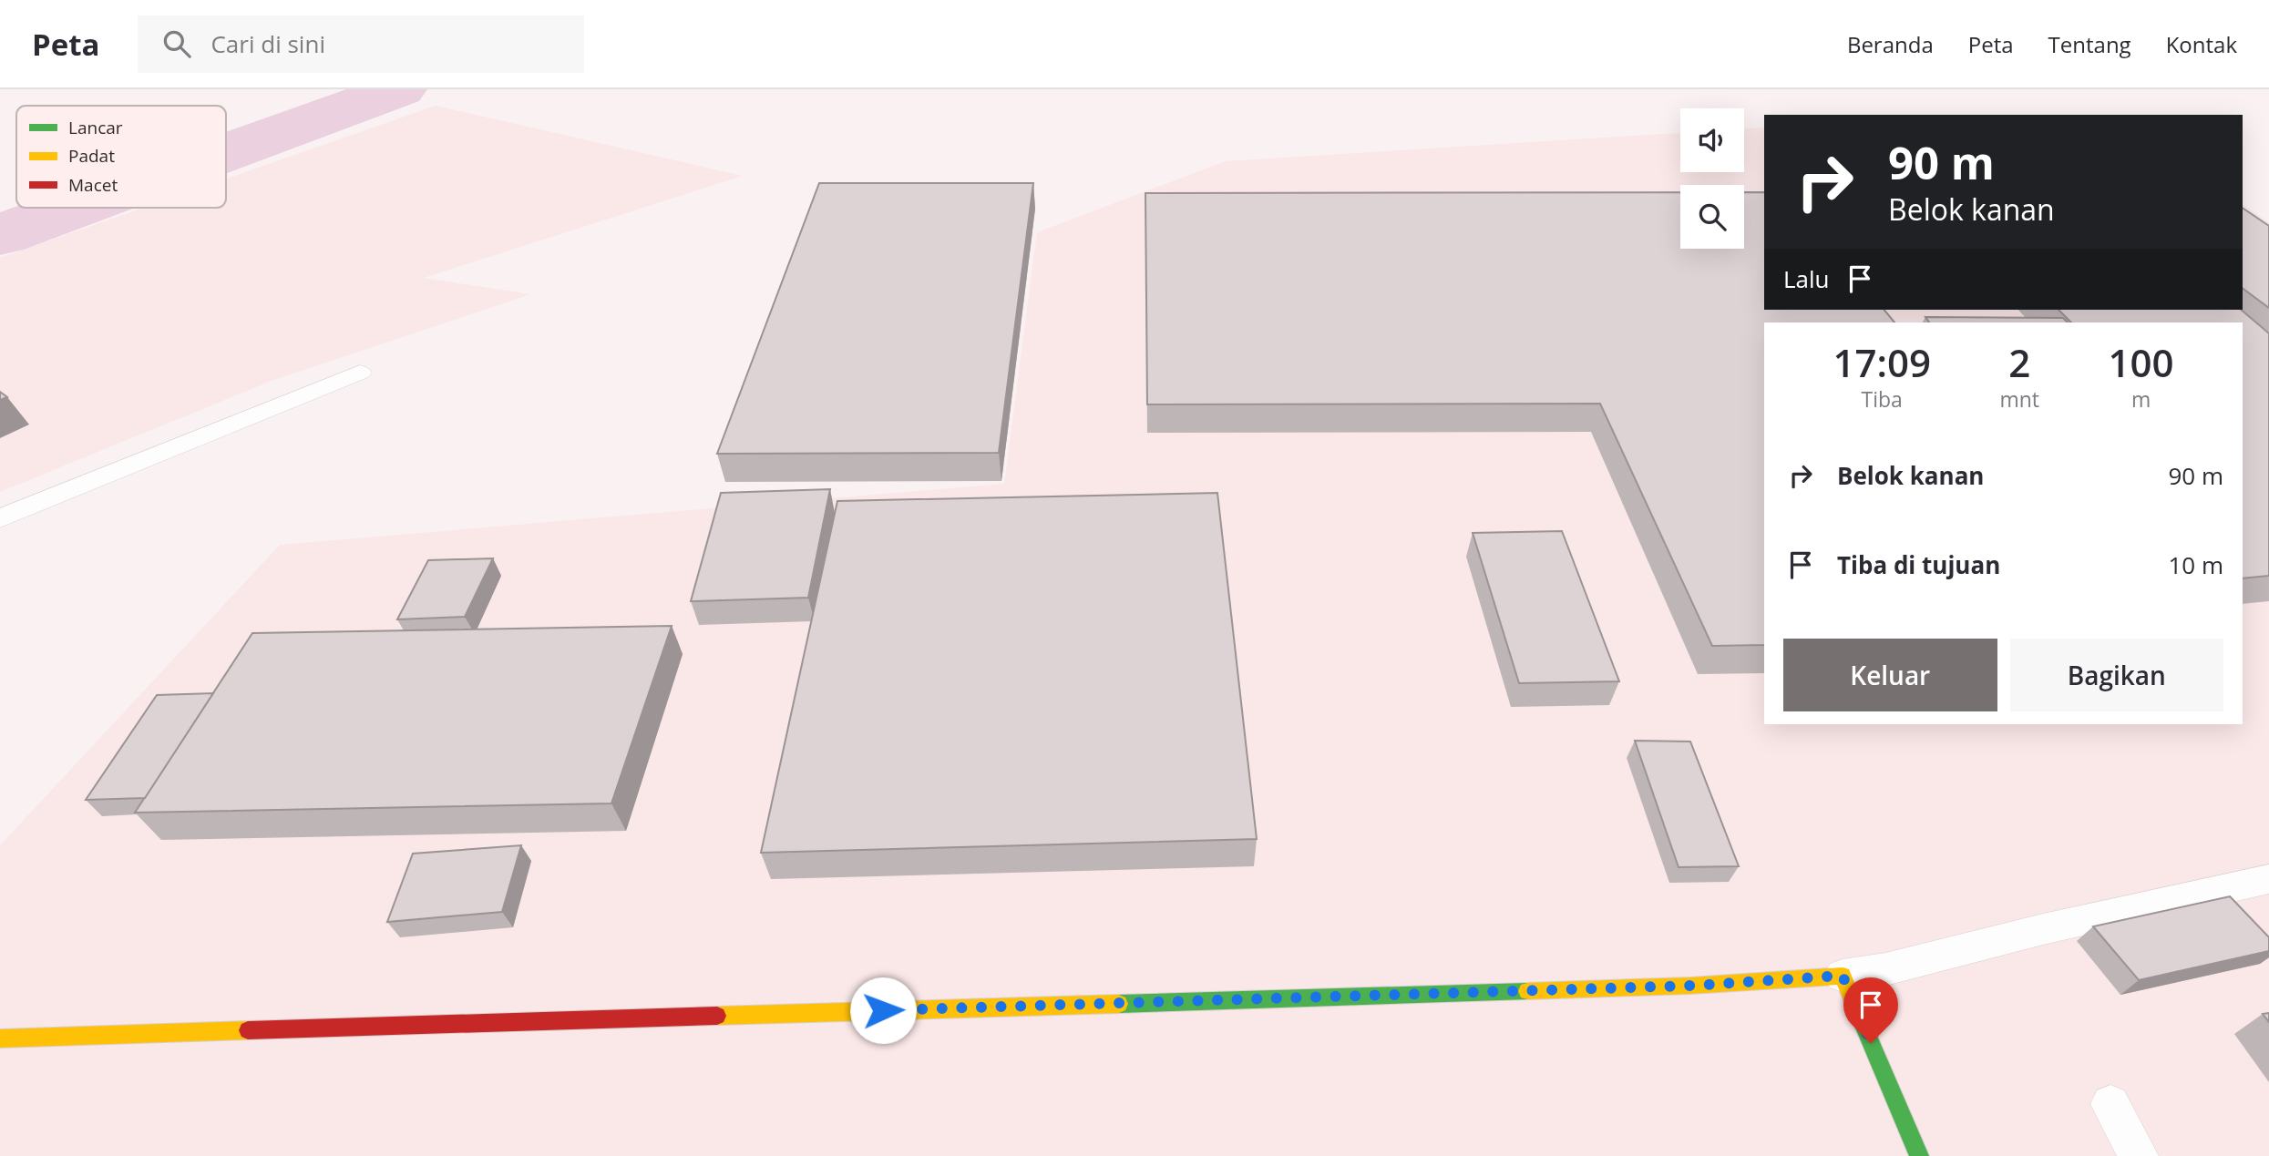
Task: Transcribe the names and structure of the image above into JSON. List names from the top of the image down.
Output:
{
  "legend": ["Lancar", "Padat", "Macet"],
  "page": {
    "header": "Peta",
    "search": "Cari di sini",
    "nav": [
      "Beranda",
      "Peta",
      "Tentang",
      "Kontak"
    ],
    "turn": ["90 m", "Belok kanan"],
    "then": "Lalu",
    "eta": [
      "17:09",
      "Tiba",
      "2",
      "mnt",
      "100",
      "m"
    ],
    "list": [
      {
        "name": "Belok kanan",
        "value": "90 m"
      },
      {
        "name": "Tiba di tujuan",
        "value": "10 m"
      }
    ],
    "buttons": ["Keluar", "Bagikan"]
  }
}
